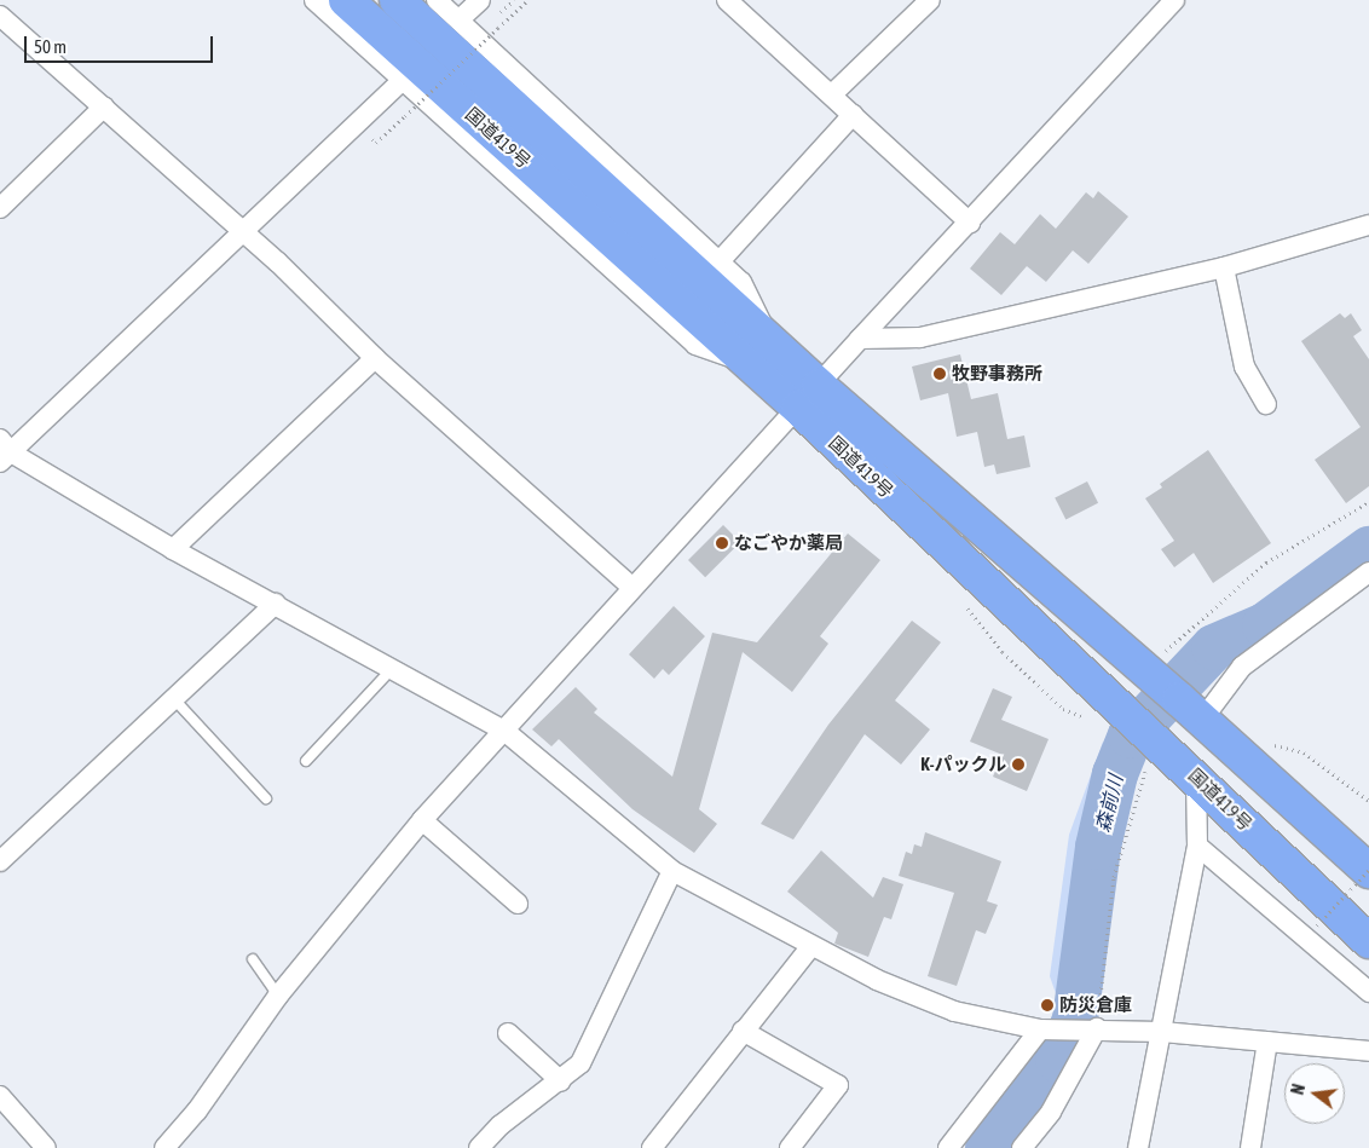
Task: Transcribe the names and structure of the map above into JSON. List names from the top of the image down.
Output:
{
  "streets": {
    "highway": ["国道419号"]
  },
  "water": ["森前川"],
  "places": [
    "牧野事務所",
    "なごやか薬局",
    "K-パックル",
    "防災倉庫"
  ],
  "scale_bar": "50 m",
  "north": "left"
}
